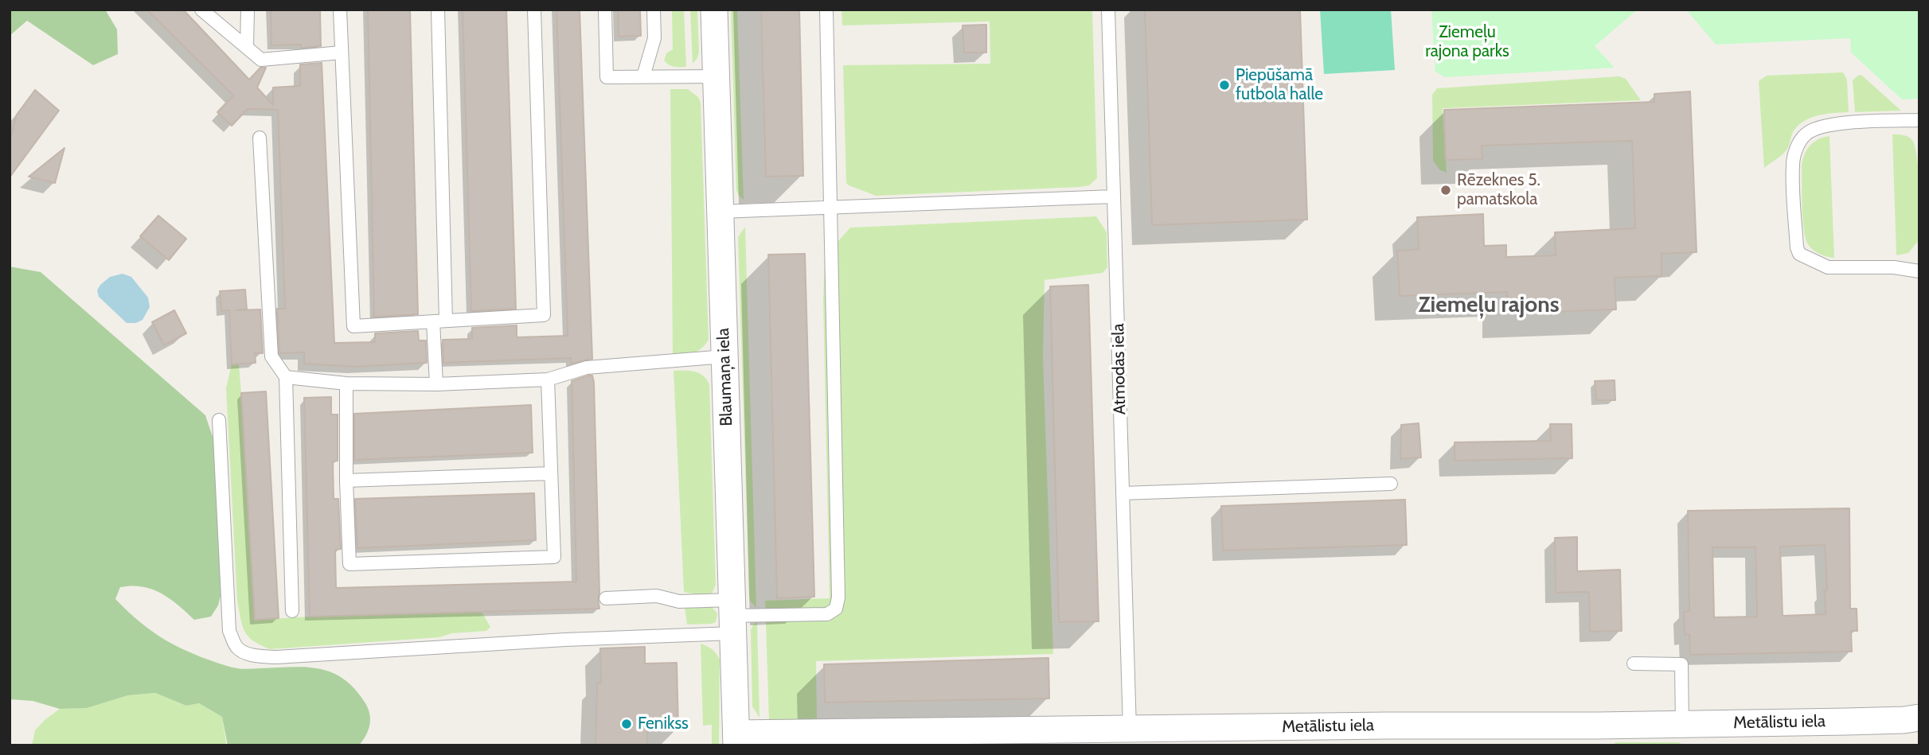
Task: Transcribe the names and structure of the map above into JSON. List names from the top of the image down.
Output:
{
  "streets": {
    "street": ["Blaumaņa iela", "Metālistu iela"],
    "lane": ["Atmodas iela"]
  },
  "crossings": [
    ["Atmodas iela", "Metālistu iela"],
    ["Blaumaņa iela", "Metālistu iela"]
  ],
  "districts": ["Ziemeļu rajons"],
  "parks": ["Ziemeļu rajona parks"],
  "places": ["Piepūšamā futbola halle", "Rēzeknes 5. pamatskola", "Fenikss"]
}
